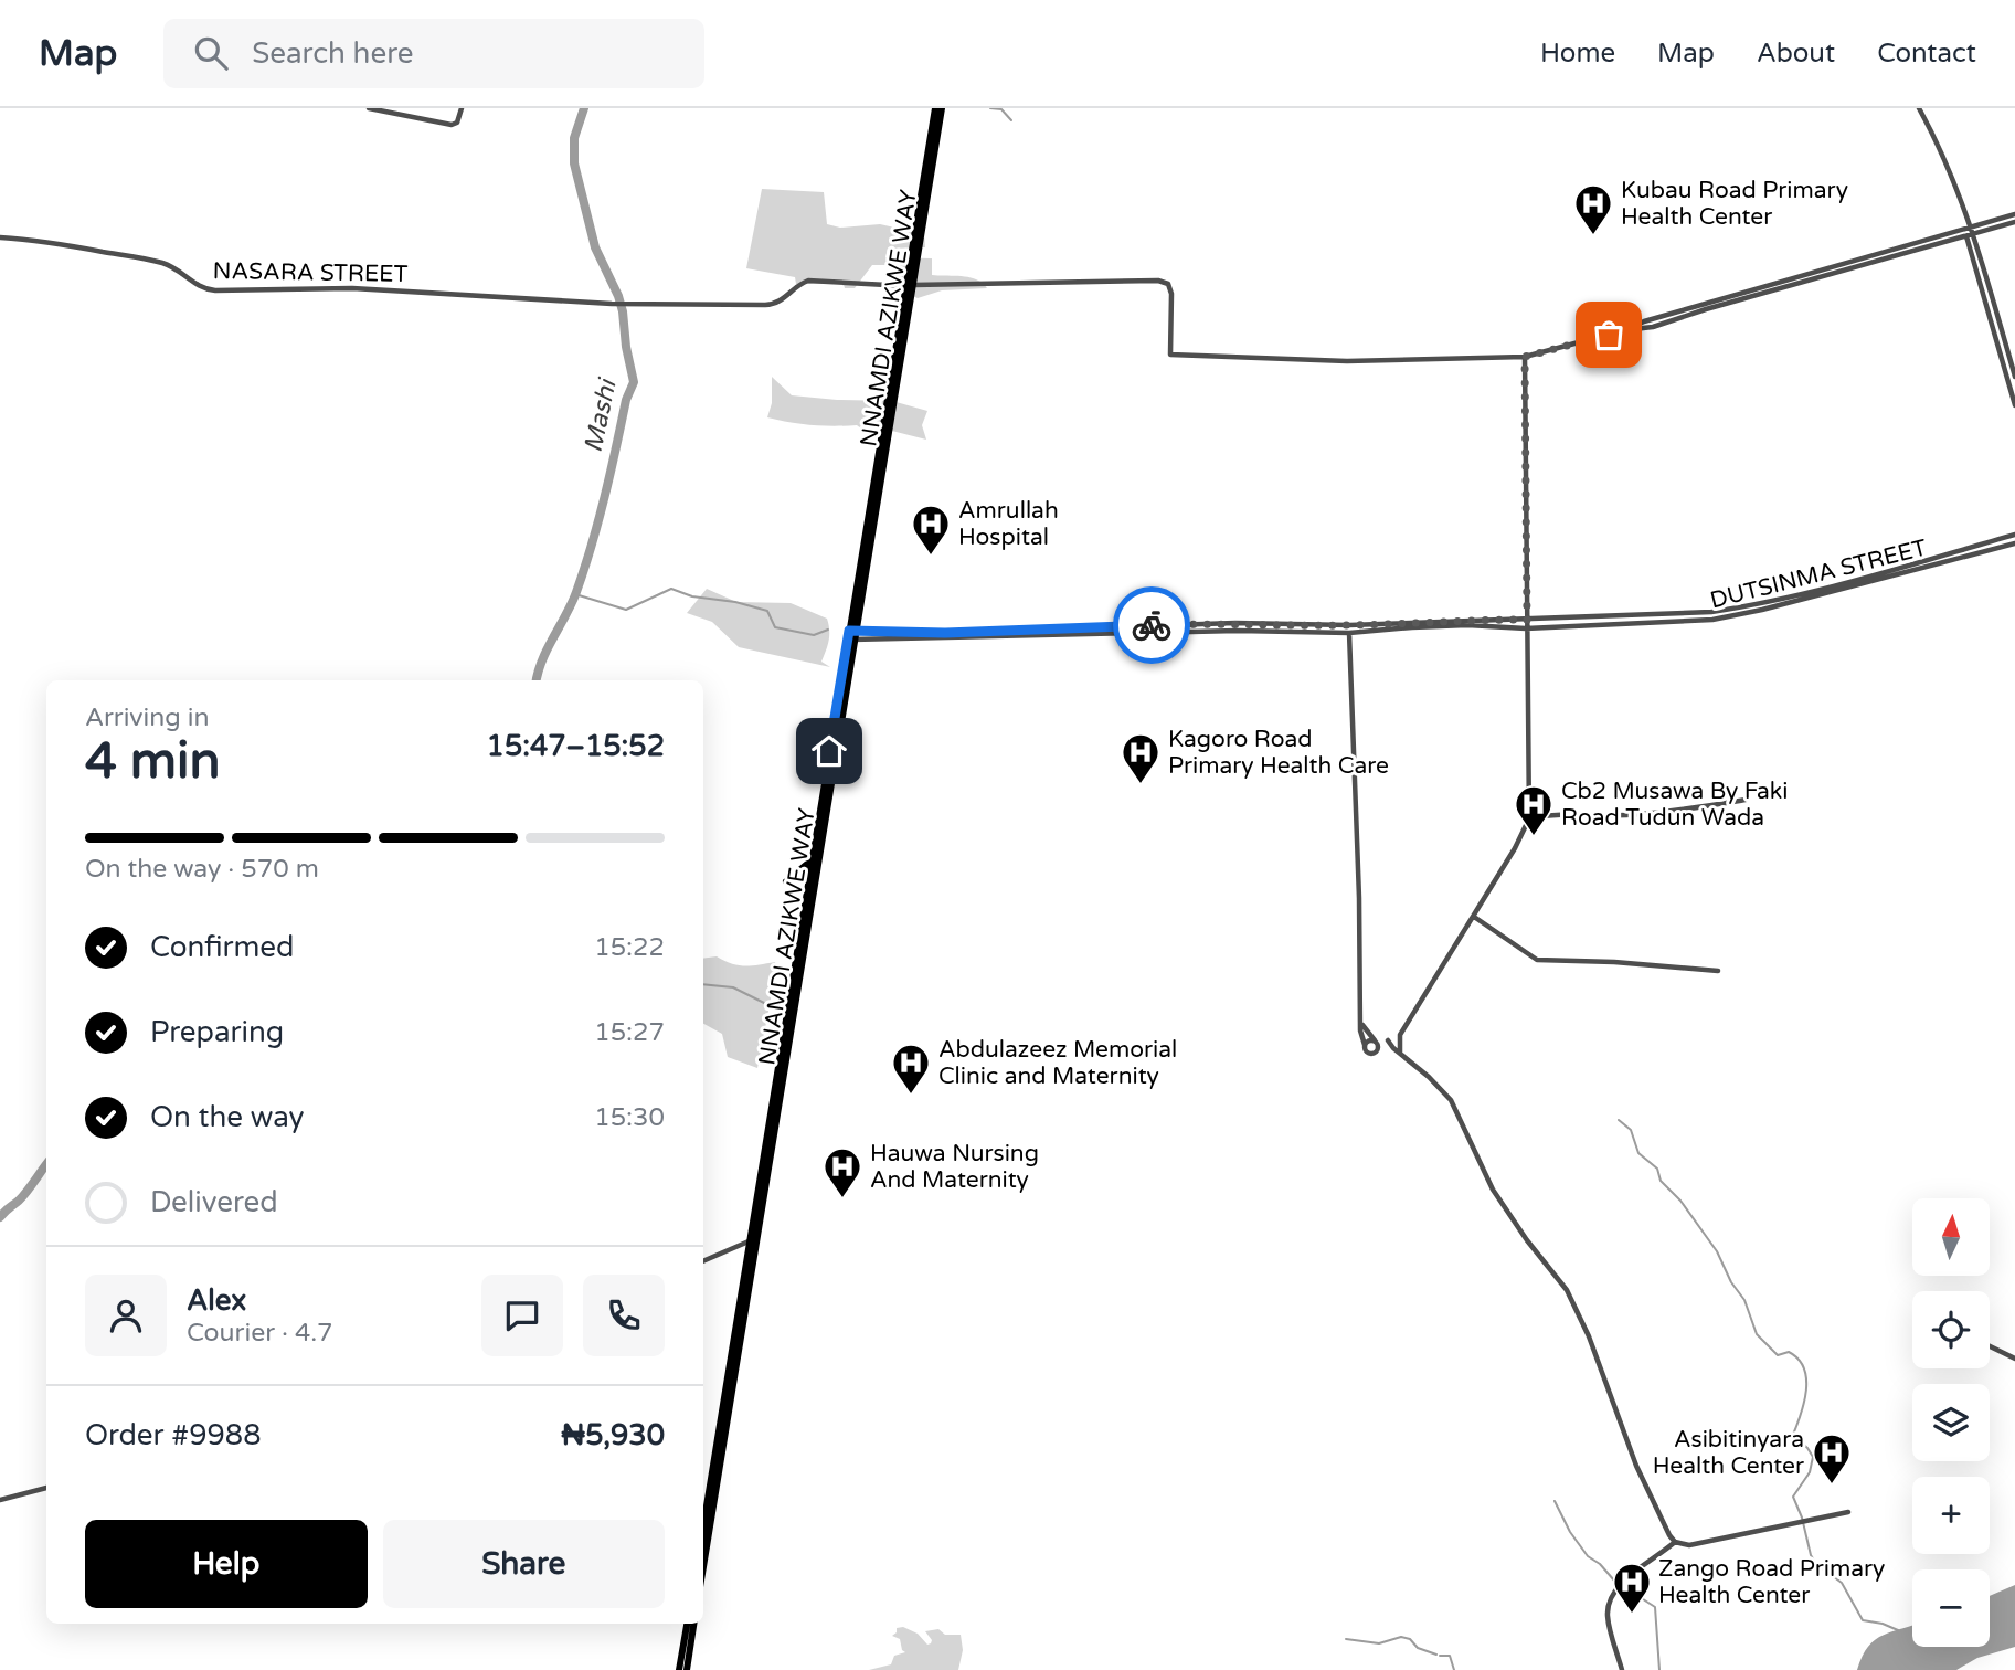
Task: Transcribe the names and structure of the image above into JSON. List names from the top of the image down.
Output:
{
  "streets": {
    "highway": ["NNAMDI AZIKWE WAY"],
    "street": ["NASARA STREET", "DUTSINMA STREET"]
  },
  "crossings": [
    ["NASARA STREET", "NNAMDI AZIKWE WAY"],
    ["NNAMDI AZIKWE WAY", "DUTSINMA STREET"]
  ],
  "water": ["Mashi"],
  "places": {
    "hospital": [
      "Kubau Road Primary Health Center",
      "Amrullah Hospital",
      "Kagoro Road Primary Health Care",
      "Cb2 Musawa By Faki Road Tudun Wada",
      "Abdulazeez Memorial Clinic and Maternity",
      "Hauwa Nursing And Maternity",
      "Asibitinyara Health Center",
      "Zango Road Primary Health Center"
    ]
  },
  "north": "top",
  "page": {
    "header": "Map",
    "search": "Search here",
    "nav": [
      "Home",
      "Map",
      "About",
      "Contact"
    ],
    "heading": ["4 min", "Arriving in", "15:47–15:52"],
    "panel": [
      "Alex",
      "Courier · 4.7",
      "Order #9988",
      "₦5,930"
    ],
    "bar": "On the way · 570 m",
    "list": [
      ["Confirmed", "15:22"],
      ["Preparing", "15:27"],
      ["On the way", "15:30"],
      "Delivered"
    ],
    "map_buttons": ["+", "−"],
    "buttons": ["Help", "Share"]
  }
}
